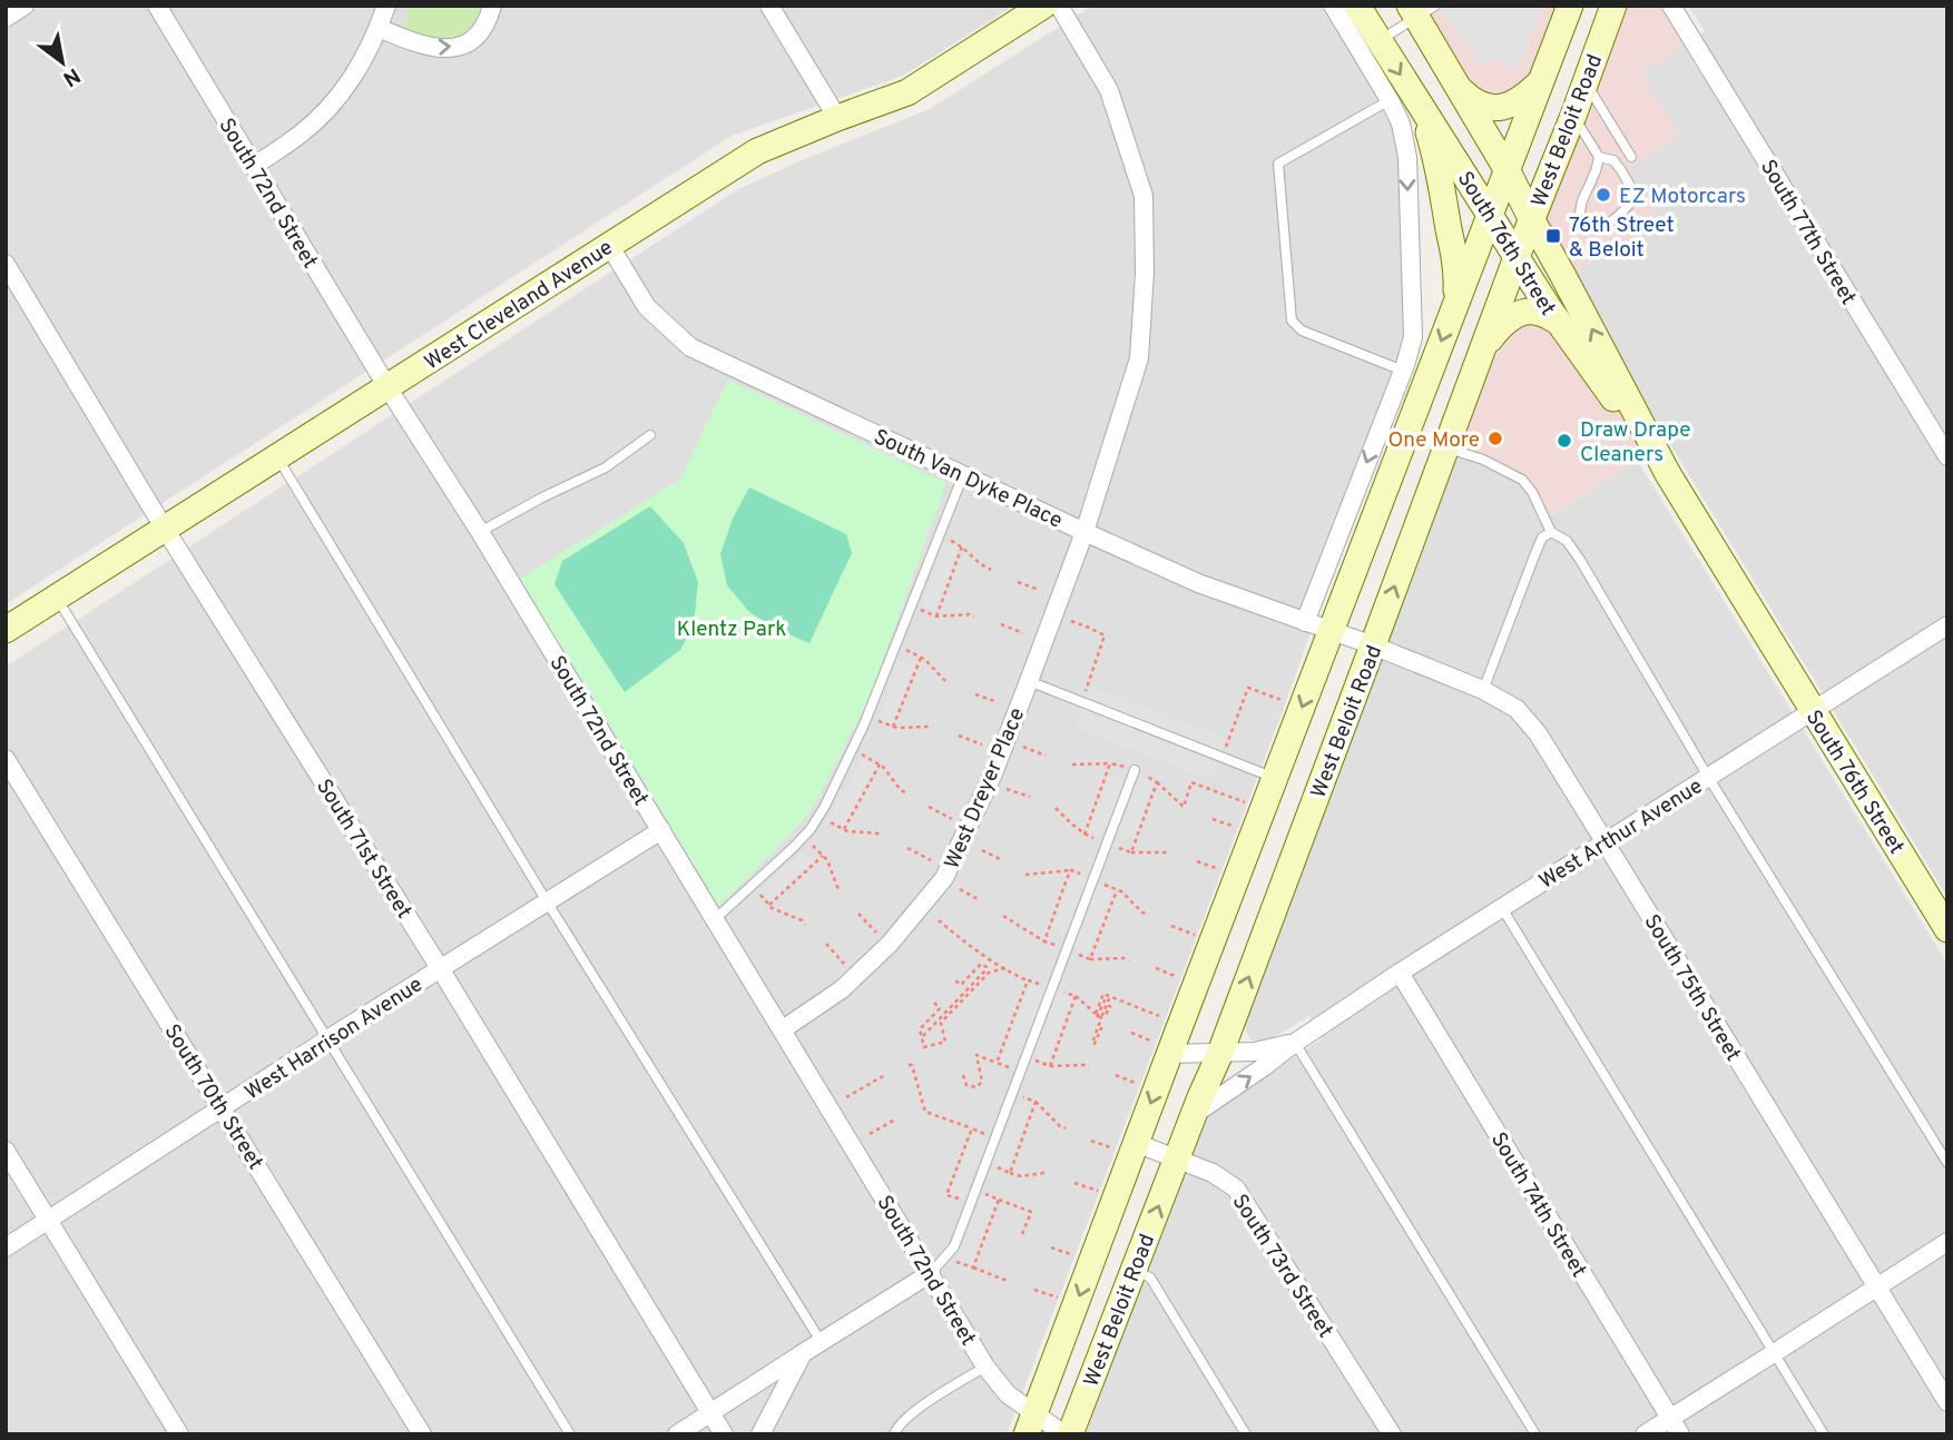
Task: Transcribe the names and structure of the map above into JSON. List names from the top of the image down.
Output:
{
  "streets": {
    "main road": ["West Beloit Road", "South 76th Street", "West Cleveland Avenue"],
    "street": [
      "South 72nd Street",
      "South 77th Street",
      "South Van Dyke Place",
      "West Dreyer Place",
      "West Arthur Avenue",
      "South 71st Street",
      "South 75th Street",
      "West Harrison Avenue",
      "South 70th Street",
      "South 74th Street",
      "South 73rd Street"
    ]
  },
  "crossings": [
    ["West Beloit Road", "South 72nd Street"],
    ["West Beloit Road", "South 76th Street"],
    ["West Beloit Road", "South Van Dyke Place"],
    ["West Beloit Road", "West Arthur Avenue"],
    ["West Beloit Road", "South 75th Street"],
    ["West Beloit Road", "South 73rd Street"],
    ["South 72nd Street", "West Cleveland Avenue"],
    ["South 72nd Street", "West Dreyer Place"],
    ["South 72nd Street", "West Harrison Avenue"],
    ["South 76th Street", "West Arthur Avenue"],
    ["West Cleveland Avenue", "South Van Dyke Place"],
    ["West Cleveland Avenue", "South 71st Street"],
    ["South Van Dyke Place", "West Dreyer Place"],
    ["South Van Dyke Place", "South 75th Street"],
    ["West Arthur Avenue", "South 75th Street"],
    ["West Arthur Avenue", "South 74th Street"],
    ["South 71st Street", "West Harrison Avenue"],
    ["West Harrison Avenue", "South 70th Street"]
  ],
  "parks": ["Klentz Park"],
  "places": {
    "other": ["EZ Motorcars", "One More", "Draw Drape Cleaners"],
    "transit": ["76th Street & Beloit"]
  },
  "north": "bottom right"
}
